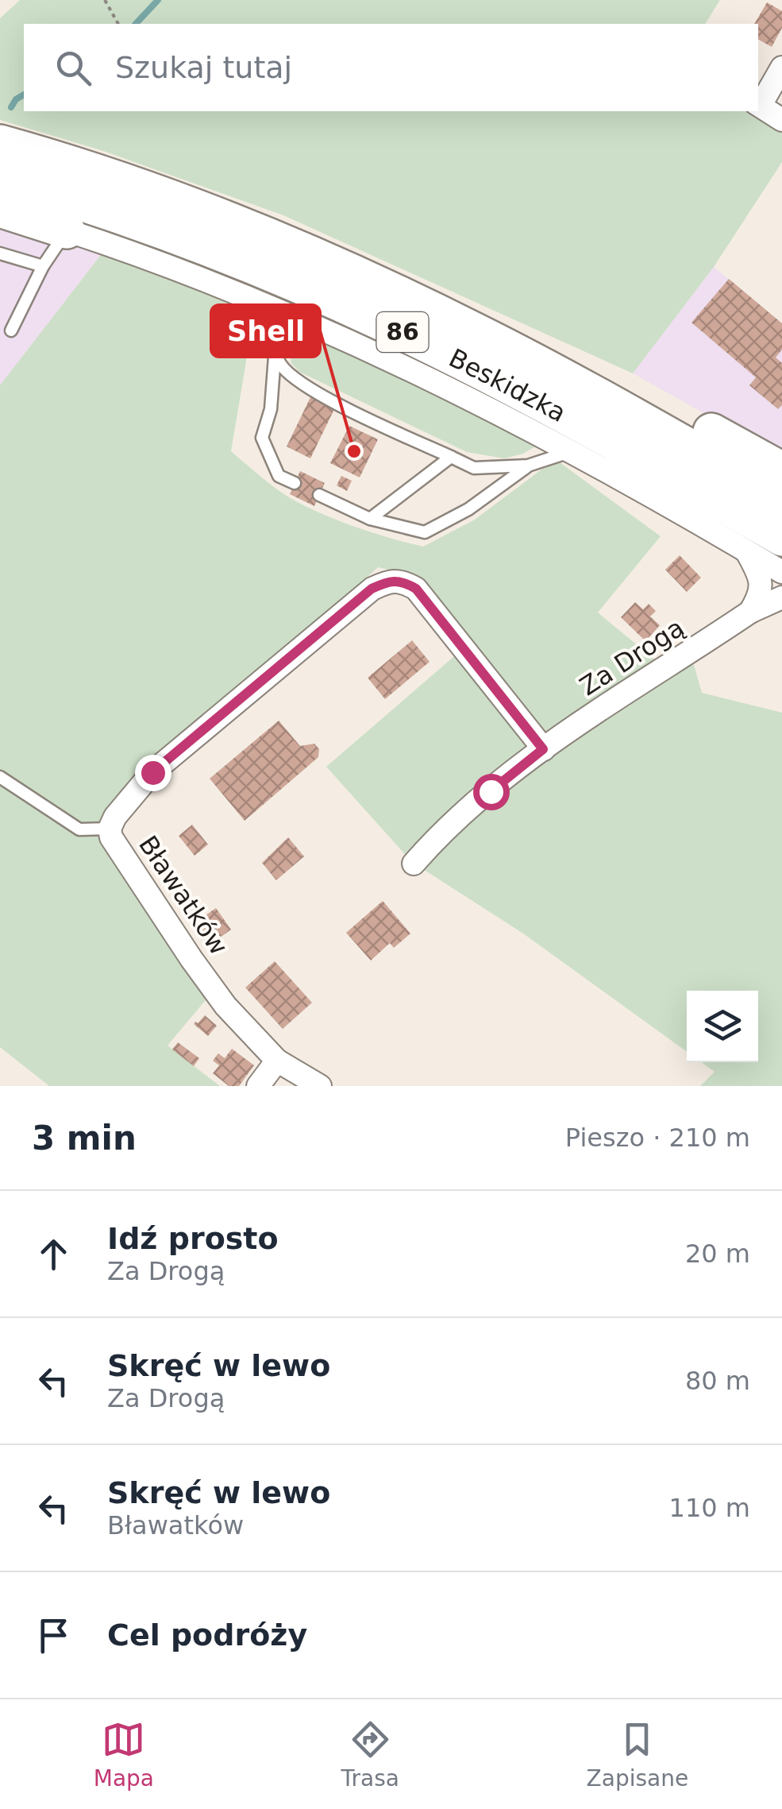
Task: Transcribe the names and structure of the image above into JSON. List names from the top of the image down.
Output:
{
  "streets": {
    "main road": ["86", "Beskidzka"],
    "street": ["Za Drogą", "Bławatków"]
  },
  "crossings": [
    ["Za Drogą", "Bławatków"]
  ],
  "places": ["Shell"],
  "page": {
    "search": "Szukaj tutaj",
    "heading": ["3 min", "Pieszo · 210 m"],
    "list": [
      ["Idź prosto", "Za Drogą", "20 m"],
      ["Skręć w lewo", "Za Drogą", "80 m"],
      ["Skręć w lewo", "Bławatków", "110 m"],
      "Cel podróży"
    ],
    "nav": ["Mapa", "Trasa", "Zapisane"]
  }
}
